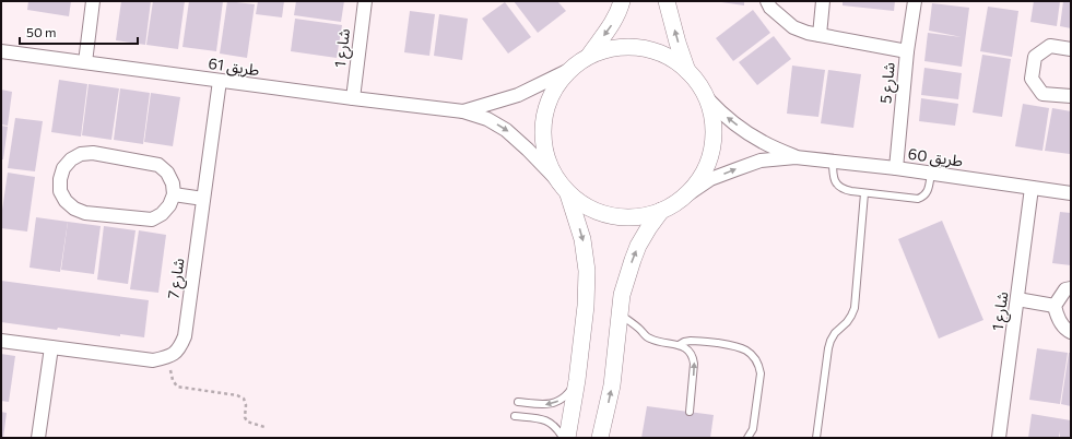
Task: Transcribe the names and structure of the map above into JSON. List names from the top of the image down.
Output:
{
  "streets": {
    "street": [
      "شارع 1",
      "طريق 61",
      "شارع 5",
      "طريق 60",
      "شارع 7"
    ]
  },
  "crossings": [
    ["شارع 1", "طريق 61"],
    ["شارع 1", "طريق 60"],
    ["طريق 61", "شارع 7"],
    ["شارع 5", "طريق 60"]
  ],
  "scale_bar": "50 m"
}
